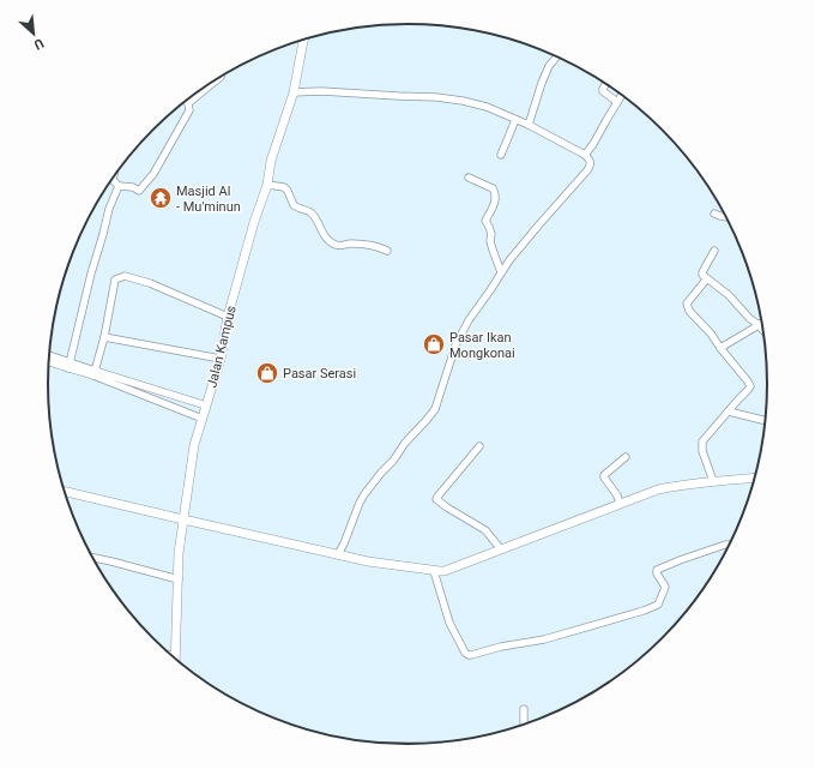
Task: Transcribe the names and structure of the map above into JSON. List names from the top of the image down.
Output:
{
  "streets": {
    "street": ["Jalan Kampus"]
  },
  "places": {
    "temple": ["Masjid Al - Mu'minun"],
    "shop": ["Pasar Ikan Mongkonai", "Pasar Serasi"]
  },
  "north": "bottom right"
}
